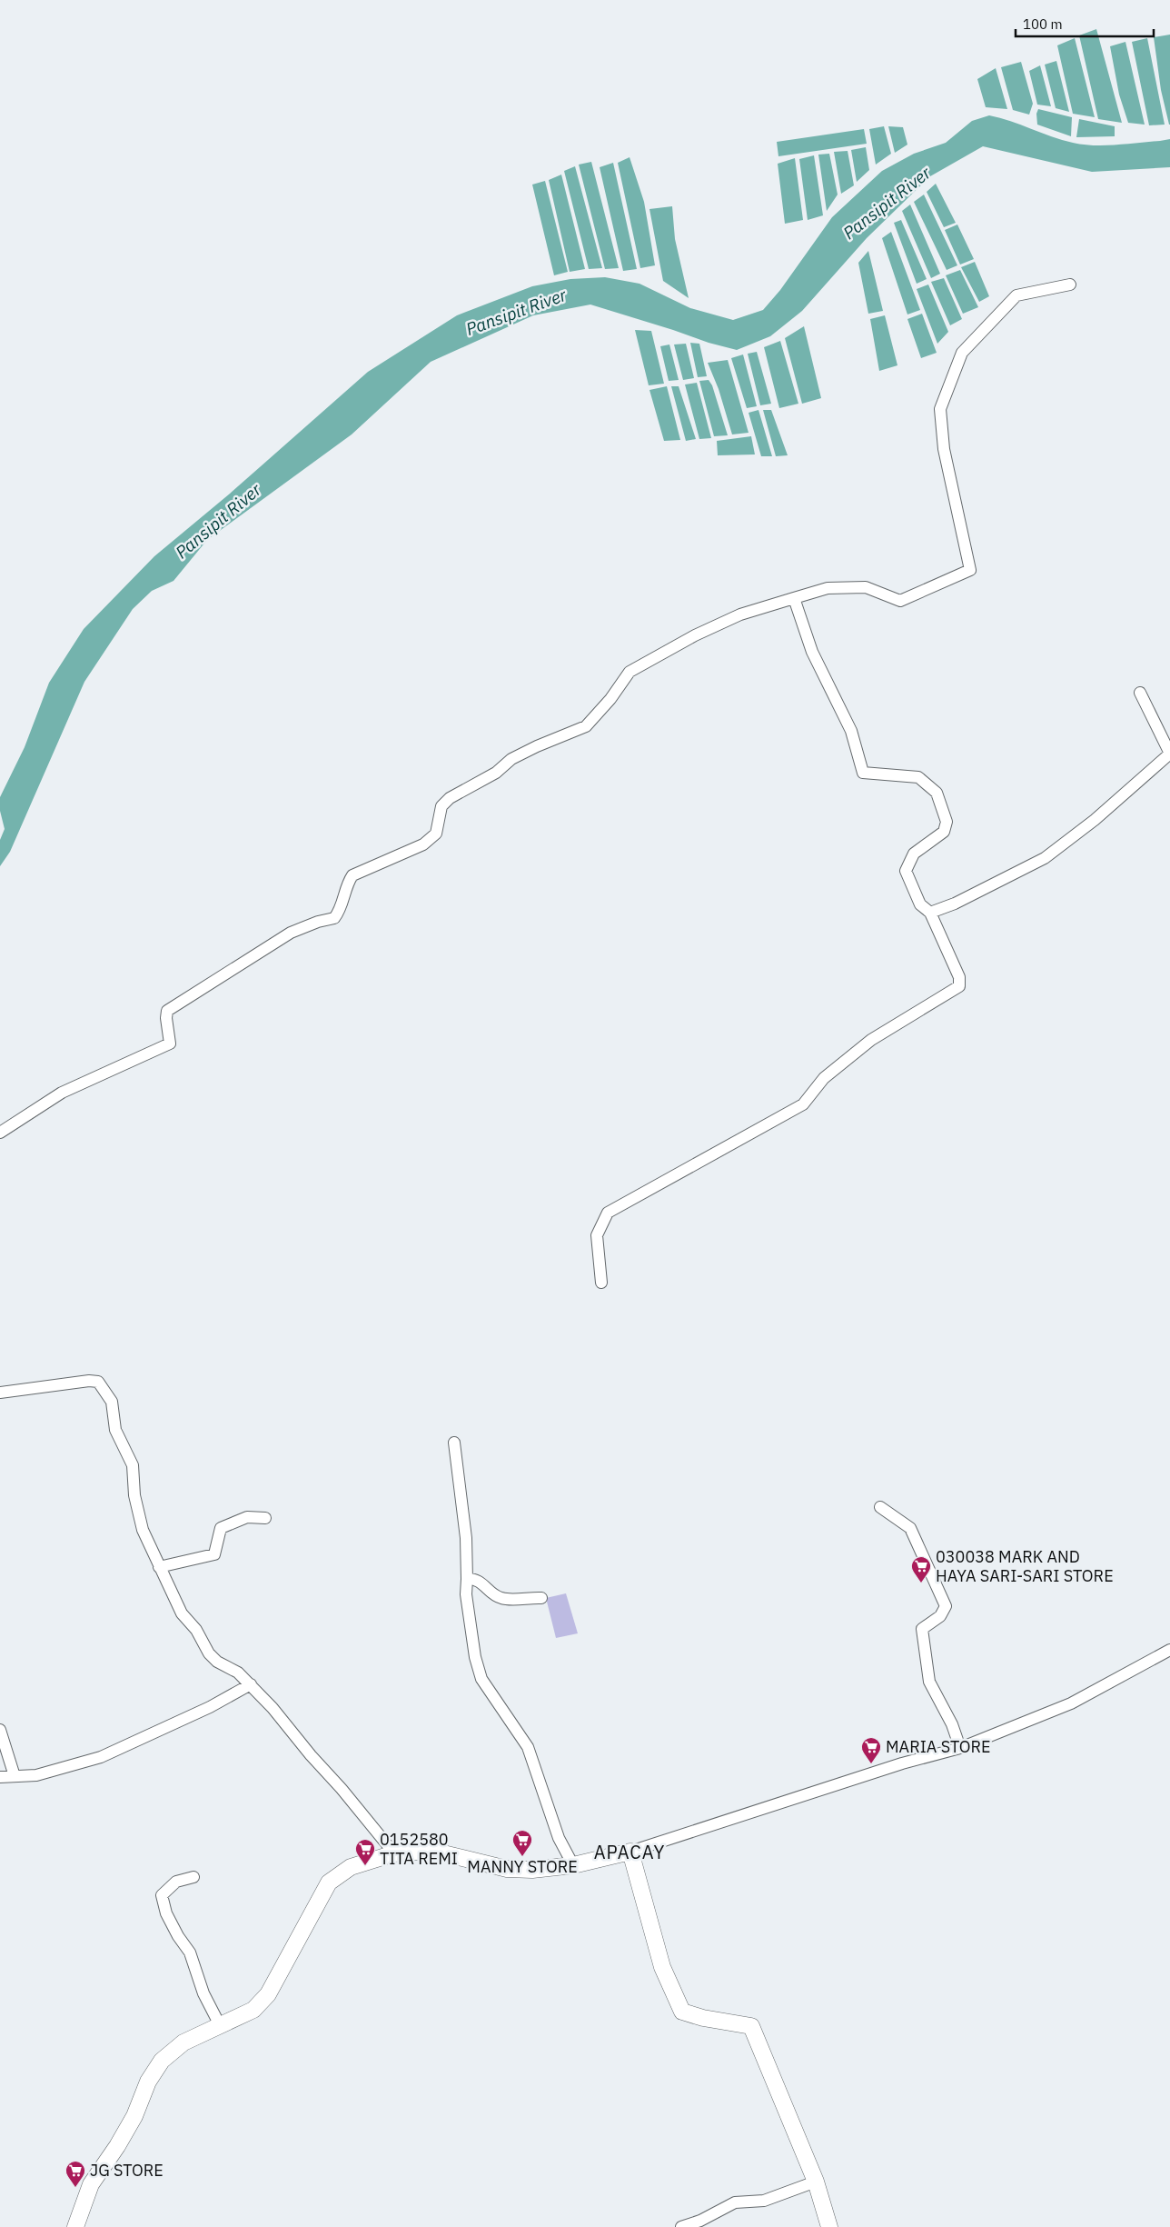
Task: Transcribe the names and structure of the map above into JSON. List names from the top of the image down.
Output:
{
  "districts": ["APACAY"],
  "water": ["Pansipit River"],
  "places": {
    "supermarket": [
      "030038 MARK AND HAYA SARI-SARI STORE",
      "MARIA STORE",
      "MANNY STORE",
      "0152580 TITA REMI",
      "JG STORE"
    ]
  },
  "scale_bar": "100 m"
}
